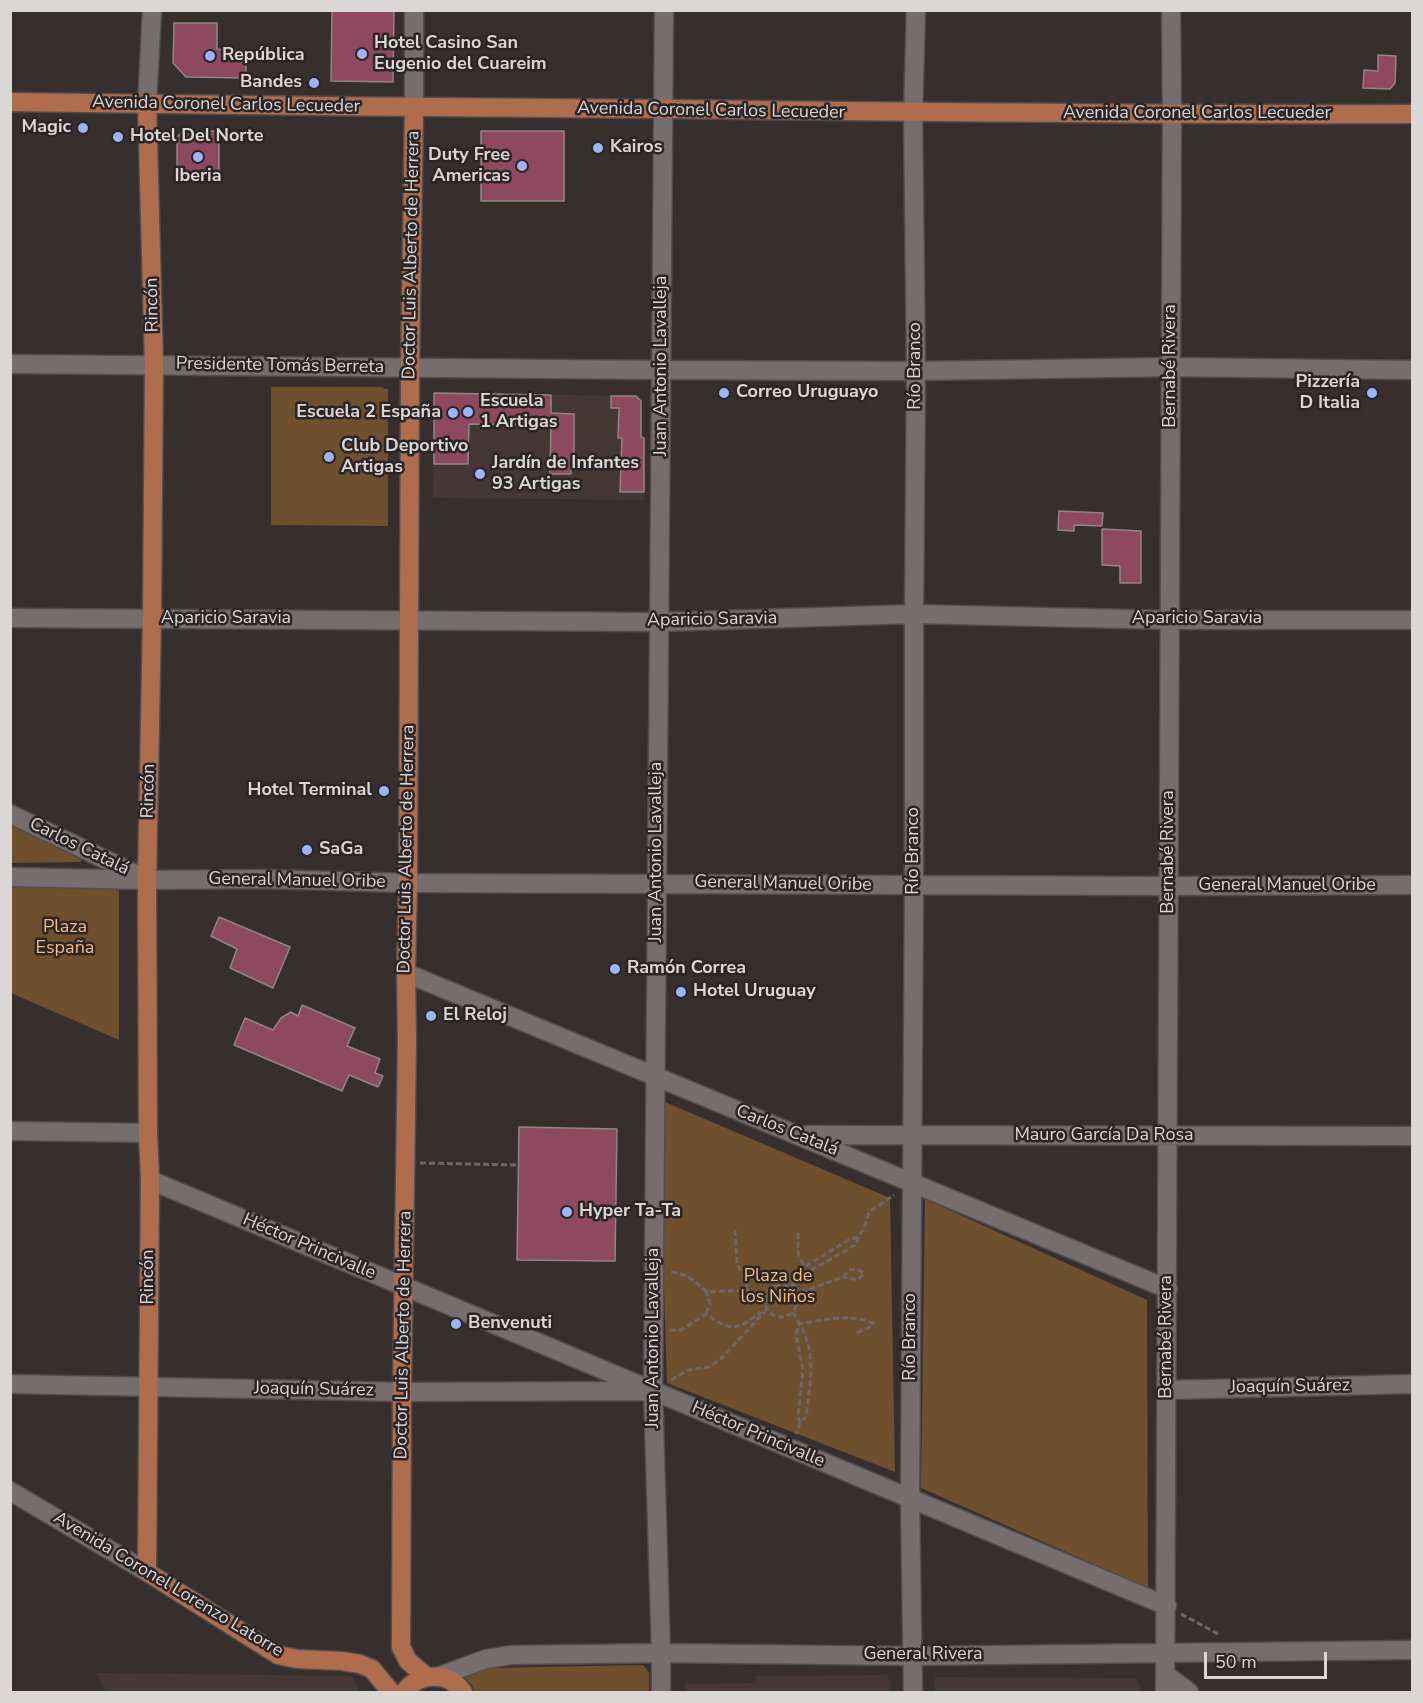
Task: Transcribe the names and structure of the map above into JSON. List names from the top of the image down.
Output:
{
  "streets": {
    "main road": [
      "Avenida Coronel Carlos Lecueder",
      "Doctor Luis Alberto de Herrera",
      "Rincón",
      "Avenida Coronel Lorenzo Latorre"
    ],
    "street": [
      "Presidente Tomás Berreta",
      "Juan Antonio Lavalleja",
      "Río Branco",
      "Bernabé Rivera",
      "Aparicio Saravia",
      "Carlos Catalá",
      "General Manuel Oribe",
      "Mauro García Da Rosa",
      "Héctor Princivalle",
      "Joaquín Suárez",
      "General Rivera"
    ]
  },
  "crossings": [
    ["Avenida Coronel Carlos Lecueder", "Doctor Luis Alberto de Herrera"],
    ["Avenida Coronel Carlos Lecueder", "Rincón"],
    ["Avenida Coronel Carlos Lecueder", "Juan Antonio Lavalleja"],
    ["Avenida Coronel Carlos Lecueder", "Río Branco"],
    ["Avenida Coronel Carlos Lecueder", "Bernabé Rivera"],
    ["Doctor Luis Alberto de Herrera", "Presidente Tomás Berreta"],
    ["Doctor Luis Alberto de Herrera", "Aparicio Saravia"],
    ["Doctor Luis Alberto de Herrera", "Carlos Catalá"],
    ["Doctor Luis Alberto de Herrera", "General Manuel Oribe"],
    ["Doctor Luis Alberto de Herrera", "Héctor Princivalle"],
    ["Doctor Luis Alberto de Herrera", "Joaquín Suárez"],
    ["Doctor Luis Alberto de Herrera", "General Rivera"],
    ["Rincón", "Presidente Tomás Berreta"],
    ["Rincón", "Aparicio Saravia"],
    ["Rincón", "Carlos Catalá"],
    ["Rincón", "General Manuel Oribe"],
    ["Rincón", "Héctor Princivalle"],
    ["Rincón", "Joaquín Suárez"],
    ["Rincón", "Avenida Coronel Lorenzo Latorre"],
    ["Presidente Tomás Berreta", "Juan Antonio Lavalleja"],
    ["Presidente Tomás Berreta", "Río Branco"],
    ["Presidente Tomás Berreta", "Bernabé Rivera"],
    ["Juan Antonio Lavalleja", "Aparicio Saravia"],
    ["Juan Antonio Lavalleja", "Carlos Catalá"],
    ["Juan Antonio Lavalleja", "General Manuel Oribe"],
    ["Juan Antonio Lavalleja", "Héctor Princivalle"],
    ["Juan Antonio Lavalleja", "Joaquín Suárez"],
    ["Juan Antonio Lavalleja", "General Rivera"],
    ["Río Branco", "Aparicio Saravia"],
    ["Río Branco", "Carlos Catalá"],
    ["Río Branco", "General Manuel Oribe"],
    ["Río Branco", "Mauro García Da Rosa"],
    ["Río Branco", "Héctor Princivalle"],
    ["Río Branco", "General Rivera"],
    ["Bernabé Rivera", "Aparicio Saravia"],
    ["Bernabé Rivera", "Carlos Catalá"],
    ["Bernabé Rivera", "General Manuel Oribe"],
    ["Bernabé Rivera", "Mauro García Da Rosa"],
    ["Bernabé Rivera", "Héctor Princivalle"],
    ["Bernabé Rivera", "Joaquín Suárez"],
    ["Bernabé Rivera", "General Rivera"],
    ["Carlos Catalá", "General Manuel Oribe"],
    ["Carlos Catalá", "Mauro García Da Rosa"],
    ["Héctor Princivalle", "Joaquín Suárez"]
  ],
  "parks": ["Plaza España", "Plaza de los Niños"],
  "places": [
    "Hotel Casino San Eugenio del Cuareim",
    "República",
    "Bandes",
    "Magic",
    "Hotel Del Norte",
    "Kairos",
    "Iberia",
    "Duty Free Americas",
    "Correo Uruguayo",
    "Pizzería D Italia",
    "Escuela 1 Artigas",
    "Escuela 2 España",
    "Club Deportivo Artigas",
    "Jardín de Infantes 93 Artigas",
    "Hotel Terminal",
    "SaGa",
    "Ramón Correa",
    "Hotel Uruguay",
    "El Reloj",
    "Hyper Ta-Ta",
    "Benvenuti"
  ],
  "scale_bar": "50 m"
}
